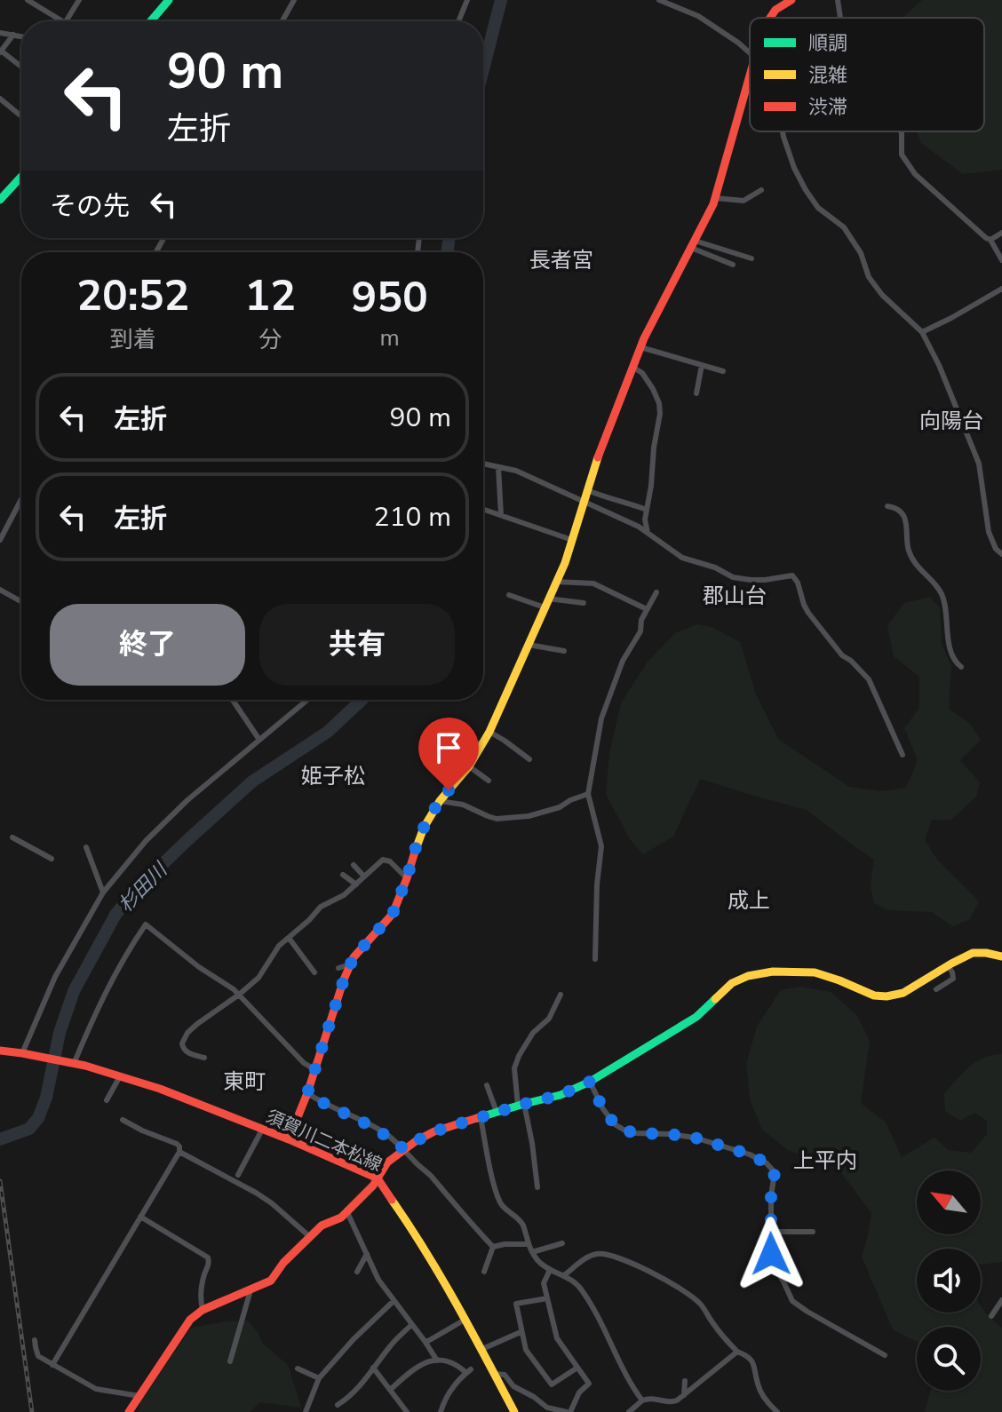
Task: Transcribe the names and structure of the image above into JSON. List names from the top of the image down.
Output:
{
  "streets": {
    "street": ["須賀川二本松線"]
  },
  "districts": [
    "長者宮",
    "向陽台",
    "郡山台",
    "姫子松",
    "成上",
    "東町",
    "上平内"
  ],
  "water": ["杉田川"],
  "legend": ["順調", "混雑", "渋滞"],
  "north": "top left",
  "page": {
    "turn": ["90 m", "左折"],
    "then": "その先",
    "eta": [
      "20:52",
      "到着",
      "12",
      "分",
      "950",
      "m"
    ],
    "list": [
      {
        "name": "左折",
        "value": "90 m"
      },
      {
        "name": "左折",
        "value": "210 m"
      }
    ],
    "buttons": ["終了", "共有"]
  }
}
